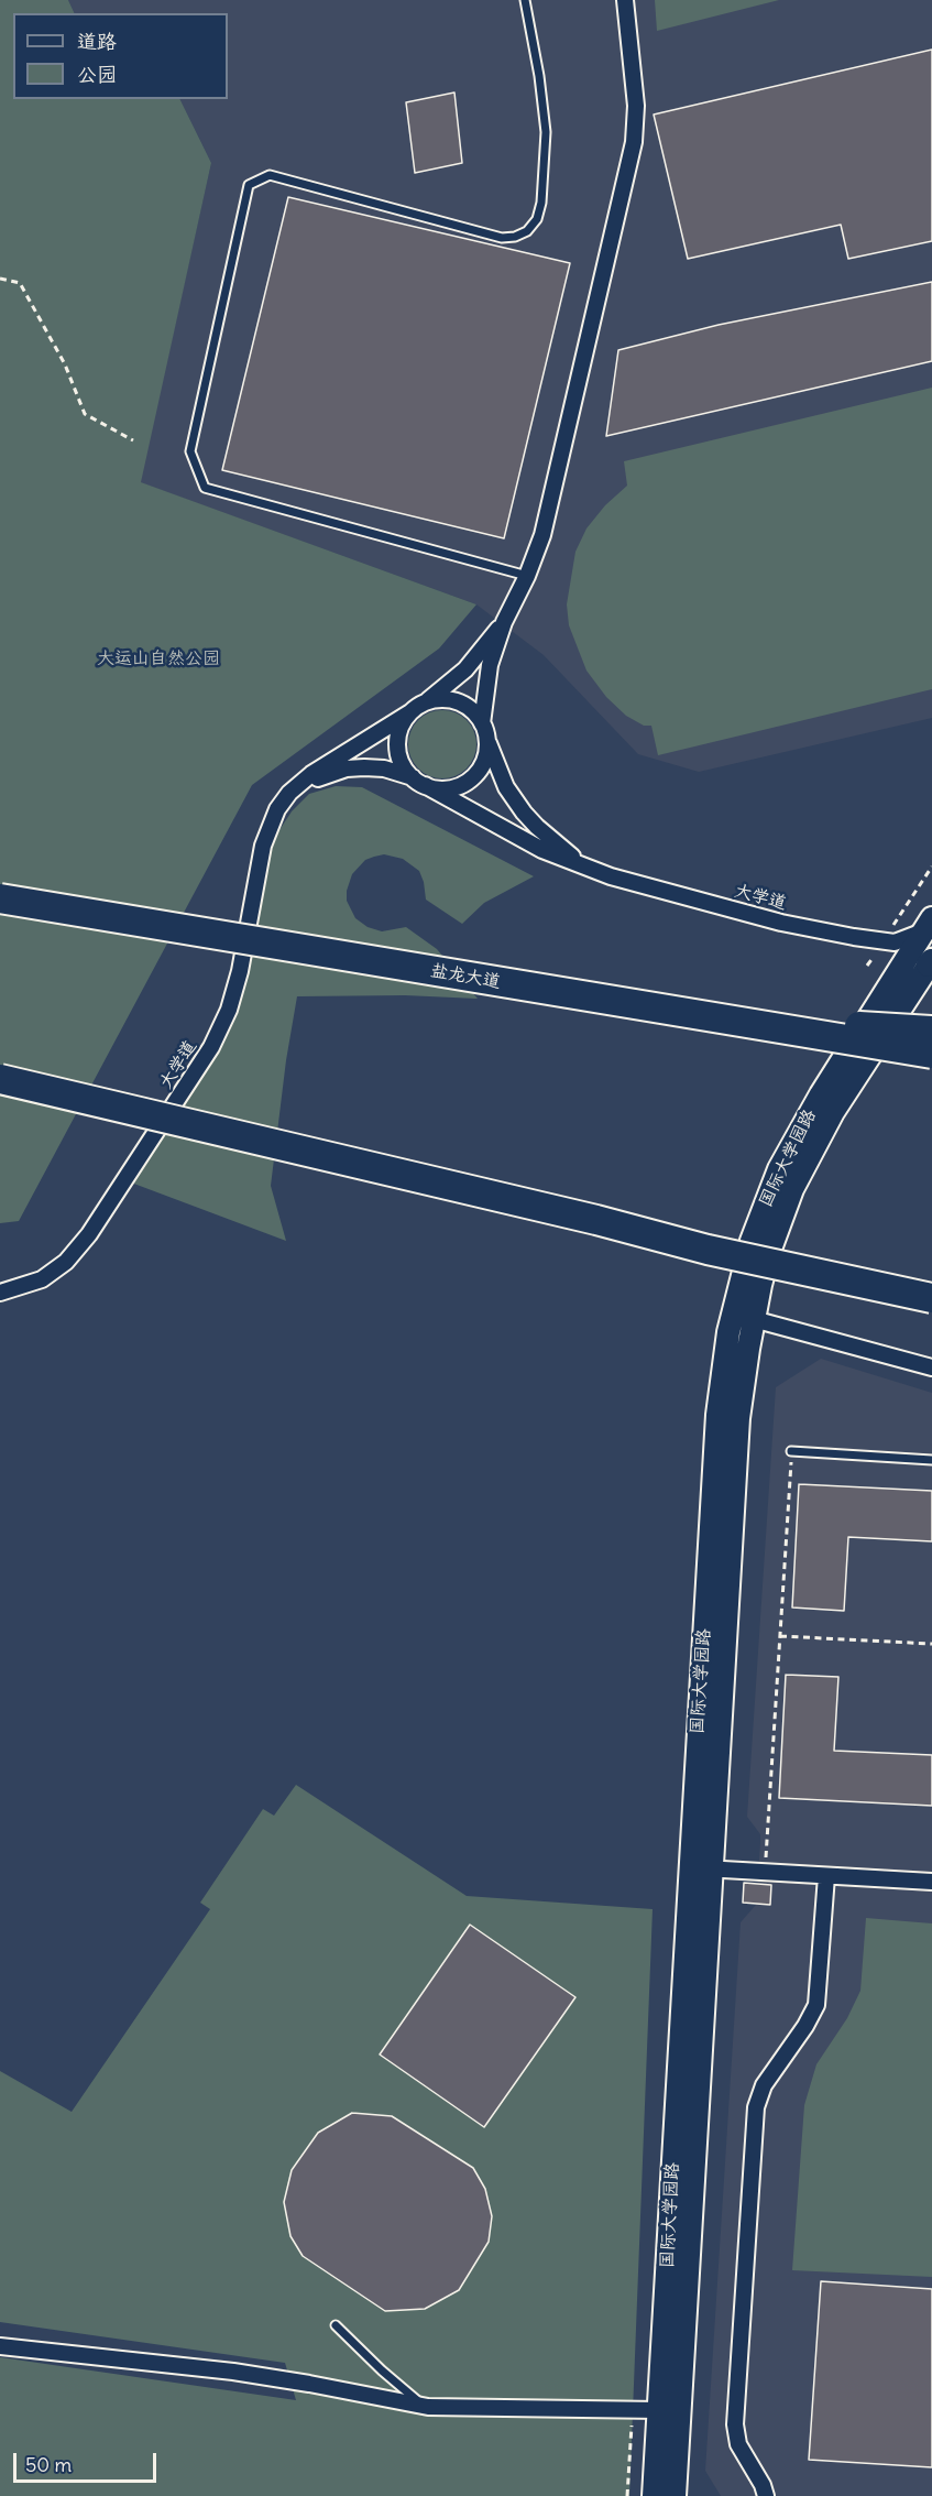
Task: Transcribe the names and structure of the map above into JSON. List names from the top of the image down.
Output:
{
  "streets": {
    "highway": ["盐龙大道"],
    "street": ["大学道", "国际大学园路"]
  },
  "crossings": [
    ["大学道", "国际大学园路"]
  ],
  "parks": ["大运山自然公园"],
  "legend": ["道路", "公园"],
  "scale_bar": "50 m"
}
